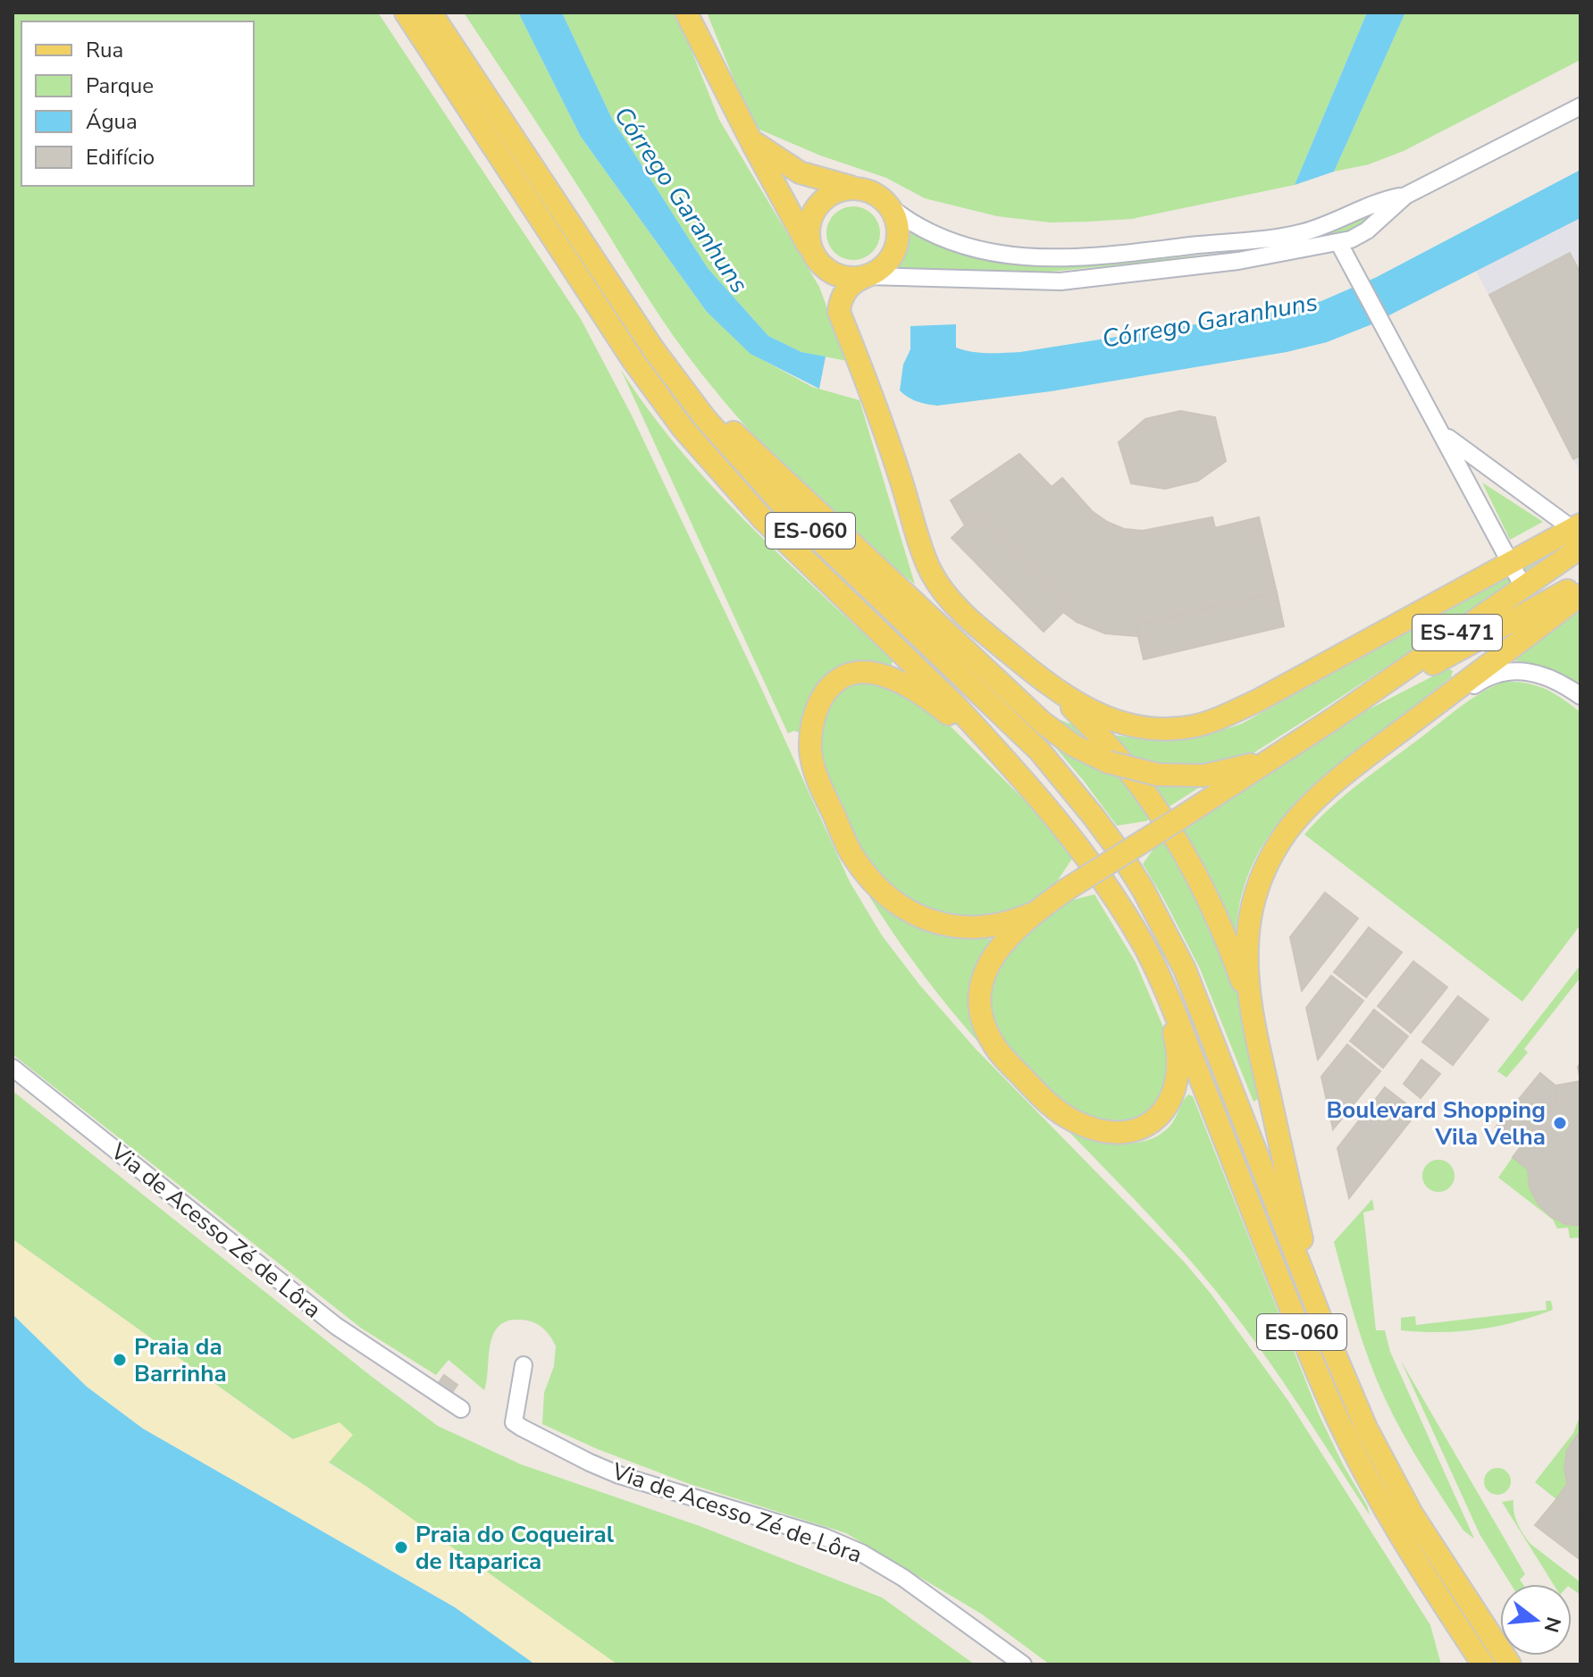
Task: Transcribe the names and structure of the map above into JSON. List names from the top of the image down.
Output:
{
  "streets": {
    "main road": ["ES-060", "ES-471"],
    "street": ["Via de Acesso Zé de Lôra"]
  },
  "water": ["Córrego Garanhuns"],
  "places": ["Boulevard Shopping Vila Velha", "Praia da Barrinha", "Praia do Coqueiral de Itaparica"],
  "legend": [
    "Rua",
    "Parque",
    "Água",
    "Edifício"
  ],
  "north": "right"
}
